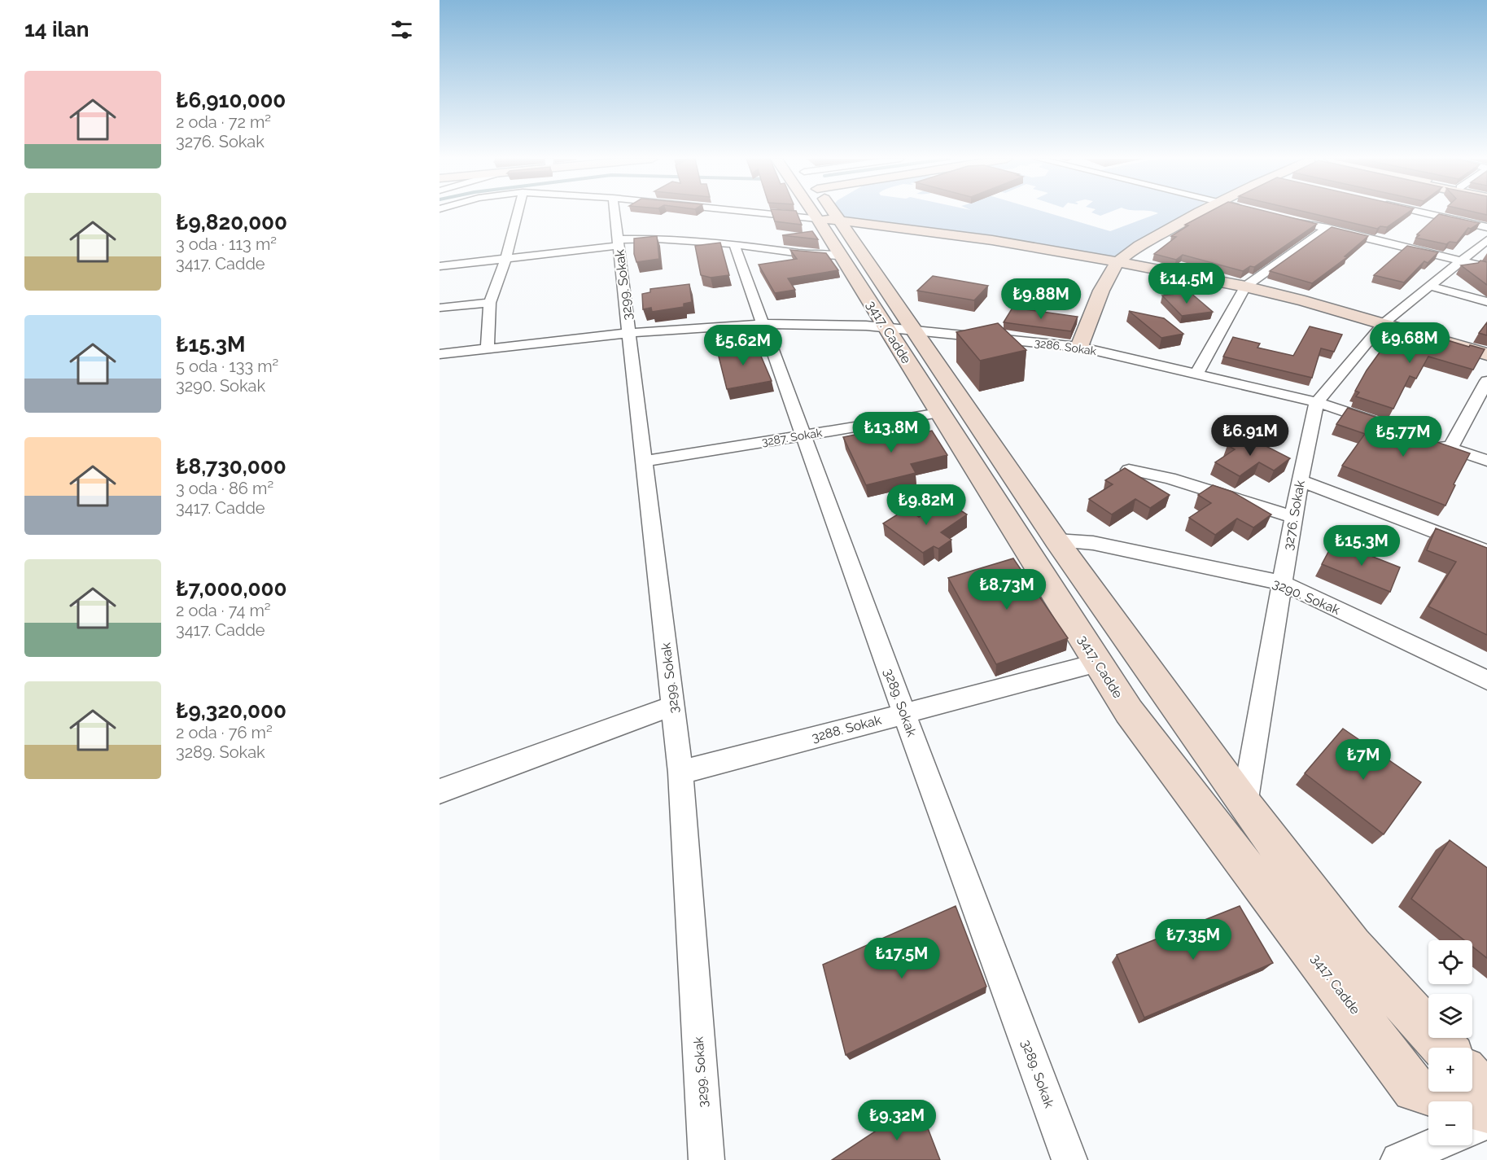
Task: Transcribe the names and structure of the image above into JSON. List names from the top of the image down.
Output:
{
  "streets": {
    "street": [
      "3299. Sokak",
      "3417. Cadde",
      "3286. Sokak",
      "3287. Sokak",
      "3276. Sokak",
      "3290. Sokak",
      "3289. Sokak",
      "3288. Sokak"
    ]
  },
  "crossings": [
    ["3299. Sokak", "3286. Sokak"],
    ["3299. Sokak", "3287. Sokak"],
    ["3299. Sokak", "3288. Sokak"],
    ["3417. Cadde", "3286. Sokak"],
    ["3417. Cadde", "3287. Sokak"],
    ["3417. Cadde", "3276. Sokak"],
    ["3417. Cadde", "3290. Sokak"],
    ["3417. Cadde", "3288. Sokak"],
    ["3286. Sokak", "3276. Sokak"],
    ["3286. Sokak", "3289. Sokak"],
    ["3287. Sokak", "3289. Sokak"],
    ["3276. Sokak", "3290. Sokak"],
    ["3289. Sokak", "3288. Sokak"]
  ],
  "page": {
    "heading": "14 ilan",
    "list": [
      {
        "name": "₺6,910,000",
        "note": "2 oda · 72 m² · 3276. Sokak"
      },
      {
        "name": "₺9,820,000",
        "note": "3 oda · 113 m² · 3417. Cadde"
      },
      {
        "name": "₺15.3M",
        "note": "5 oda · 133 m² · 3290. Sokak"
      },
      {
        "name": "₺8,730,000",
        "note": "3 oda · 86 m² · 3417. Cadde"
      },
      {
        "name": "₺7,000,000",
        "note": "2 oda · 74 m² · 3417. Cadde"
      },
      {
        "name": "₺9,320,000",
        "note": "2 oda · 76 m² · 3289. Sokak"
      }
    ],
    "price": [
      "₺14.5M",
      "₺9.88M",
      "₺9.68M",
      "₺5.62M",
      "₺13.8M",
      "₺6.91M",
      "₺5.77M",
      "₺9.82M",
      "₺15.3M",
      "₺8.73M",
      "₺7M",
      "₺7.35M",
      "₺17.5M",
      "₺9.32M"
    ],
    "map_buttons": ["+", "−"]
  }
}
